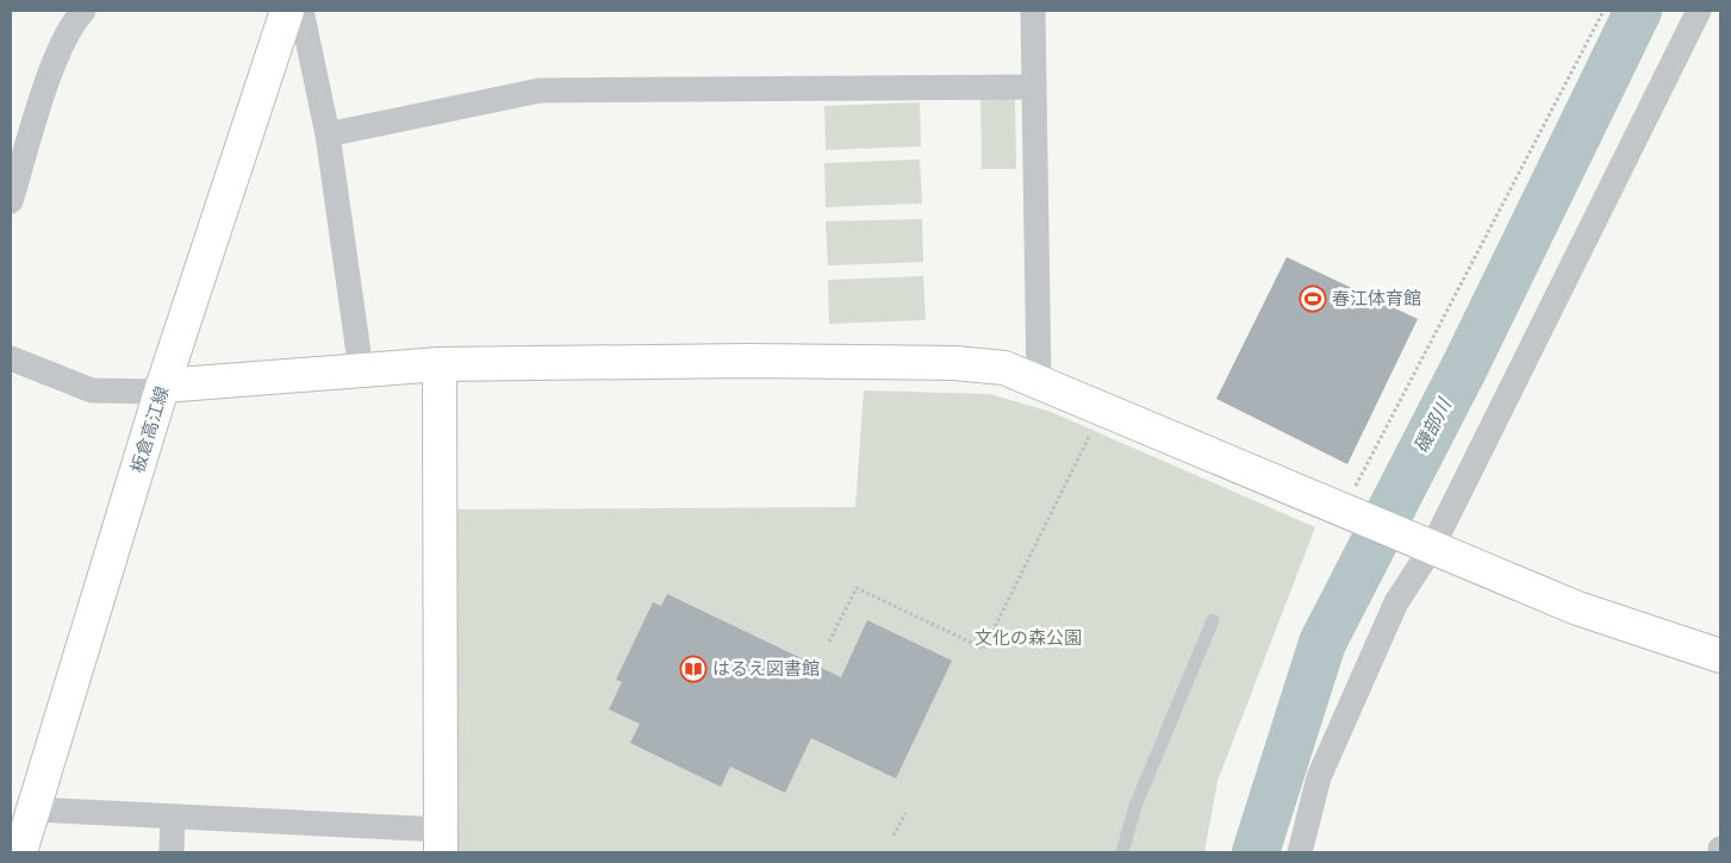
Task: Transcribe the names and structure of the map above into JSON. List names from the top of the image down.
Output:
{
  "streets": {
    "street": ["板倉高江線"]
  },
  "water": ["磯部川"],
  "parks": ["文化の森公園"],
  "places": {
    "sports": ["春江体育館"],
    "library": ["はるえ図書館"]
  }
}
